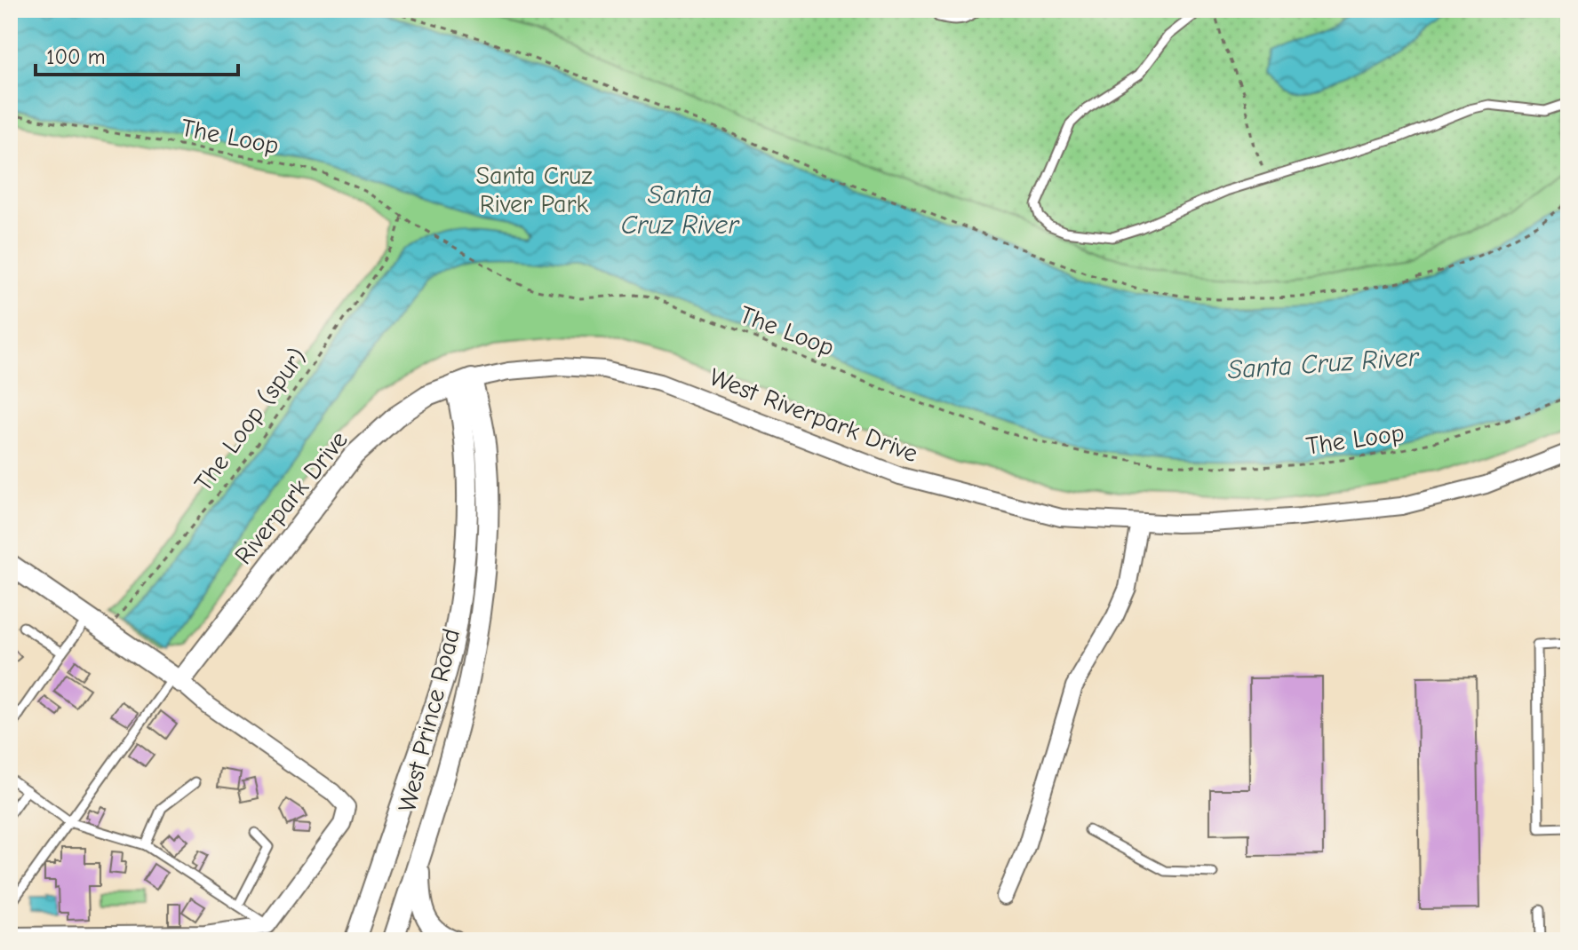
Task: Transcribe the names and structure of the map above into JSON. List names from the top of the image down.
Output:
{
  "streets": {
    "street": ["West Riverpark Drive", "Riverpark Drive", "West Prince Road"],
    "path": ["The Loop", "The Loop (spur)"]
  },
  "crossings": [
    ["The Loop", "The Loop (spur)"],
    ["West Riverpark Drive", "Riverpark Drive"],
    ["West Riverpark Drive", "West Prince Road"],
    ["Riverpark Drive", "West Prince Road"]
  ],
  "water": ["Santa Cruz River"],
  "parks": ["Santa Cruz River Park"],
  "scale_bar": "100 m"
}
